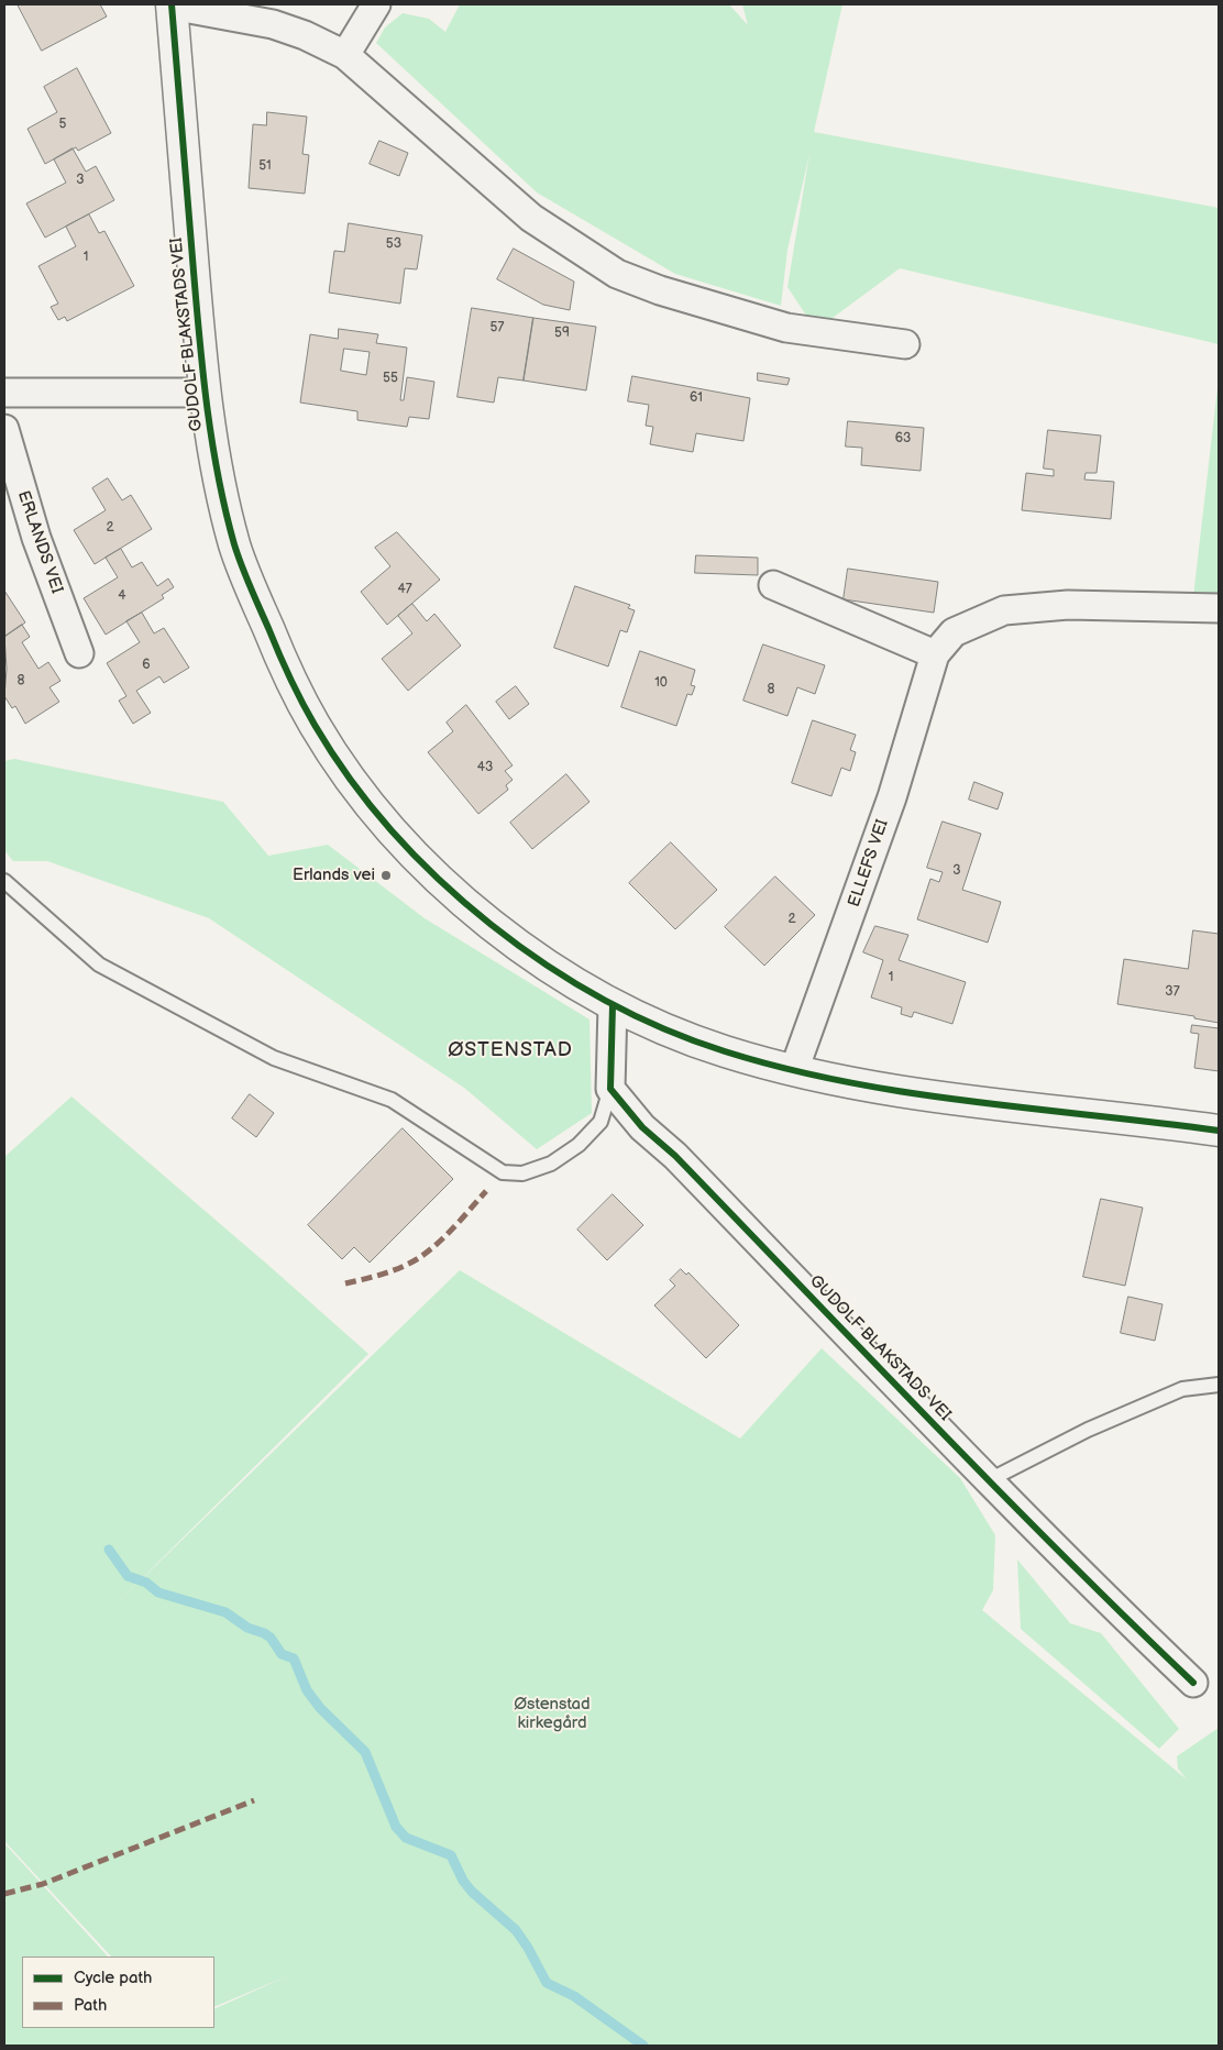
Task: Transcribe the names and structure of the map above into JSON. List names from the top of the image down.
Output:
{
  "streets": {
    "street": ["GUDOLF BLAKSTADS VEI", "ERLANDS VEI", "ELLEFS VEI"]
  },
  "crossings": [
    ["GUDOLF BLAKSTADS VEI", "ELLEFS VEI"]
  ],
  "districts": ["ØSTENSTAD"],
  "parks": ["Østenstad kirkegård"],
  "places": ["Erlands vei"],
  "house_numbers": [
    "5",
    "51",
    "3",
    "53",
    "1",
    "57",
    "59",
    "55",
    "61",
    "63",
    "2",
    "47",
    "4",
    "6",
    "8",
    "10",
    "8",
    "43",
    "3",
    "2",
    "1",
    "37"
  ],
  "legend": ["Cycle path", "Path"]
}
